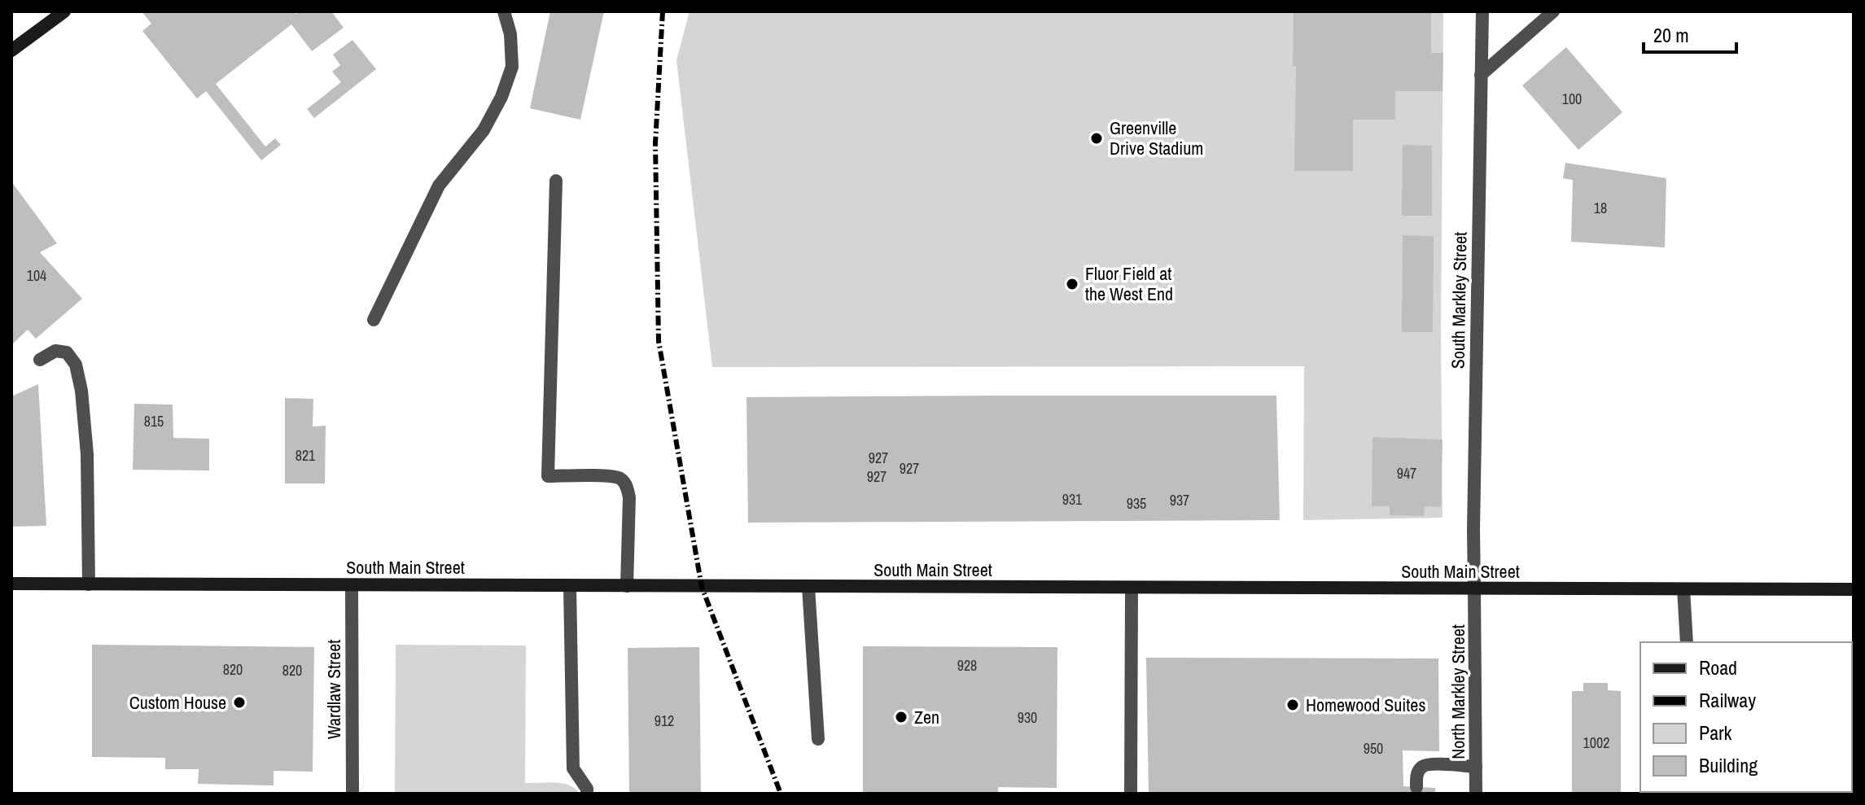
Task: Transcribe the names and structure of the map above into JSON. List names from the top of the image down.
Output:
{
  "streets": {
    "main road": ["South Main Street"],
    "street": ["South Markley Street", "Wardlaw Street", "North Markley Street"]
  },
  "crossings": [
    ["South Markley Street", "South Main Street"],
    ["South Markley Street", "North Markley Street"],
    ["South Main Street", "Wardlaw Street"],
    ["South Main Street", "North Markley Street"]
  ],
  "places": [
    "Greenville Drive Stadium",
    "Fluor Field at the West End",
    "Custom House",
    "Homewood Suites",
    "Zen"
  ],
  "house_numbers": [
    "100",
    "18",
    "104",
    "815",
    "821",
    "927",
    "927",
    "947",
    "927",
    "931",
    "937",
    "935",
    "928",
    "820",
    "820",
    "930",
    "912",
    "1002",
    "950"
  ],
  "legend": [
    "Road",
    "Railway",
    "Park",
    "Building"
  ],
  "scale_bar": "20 m"
}
